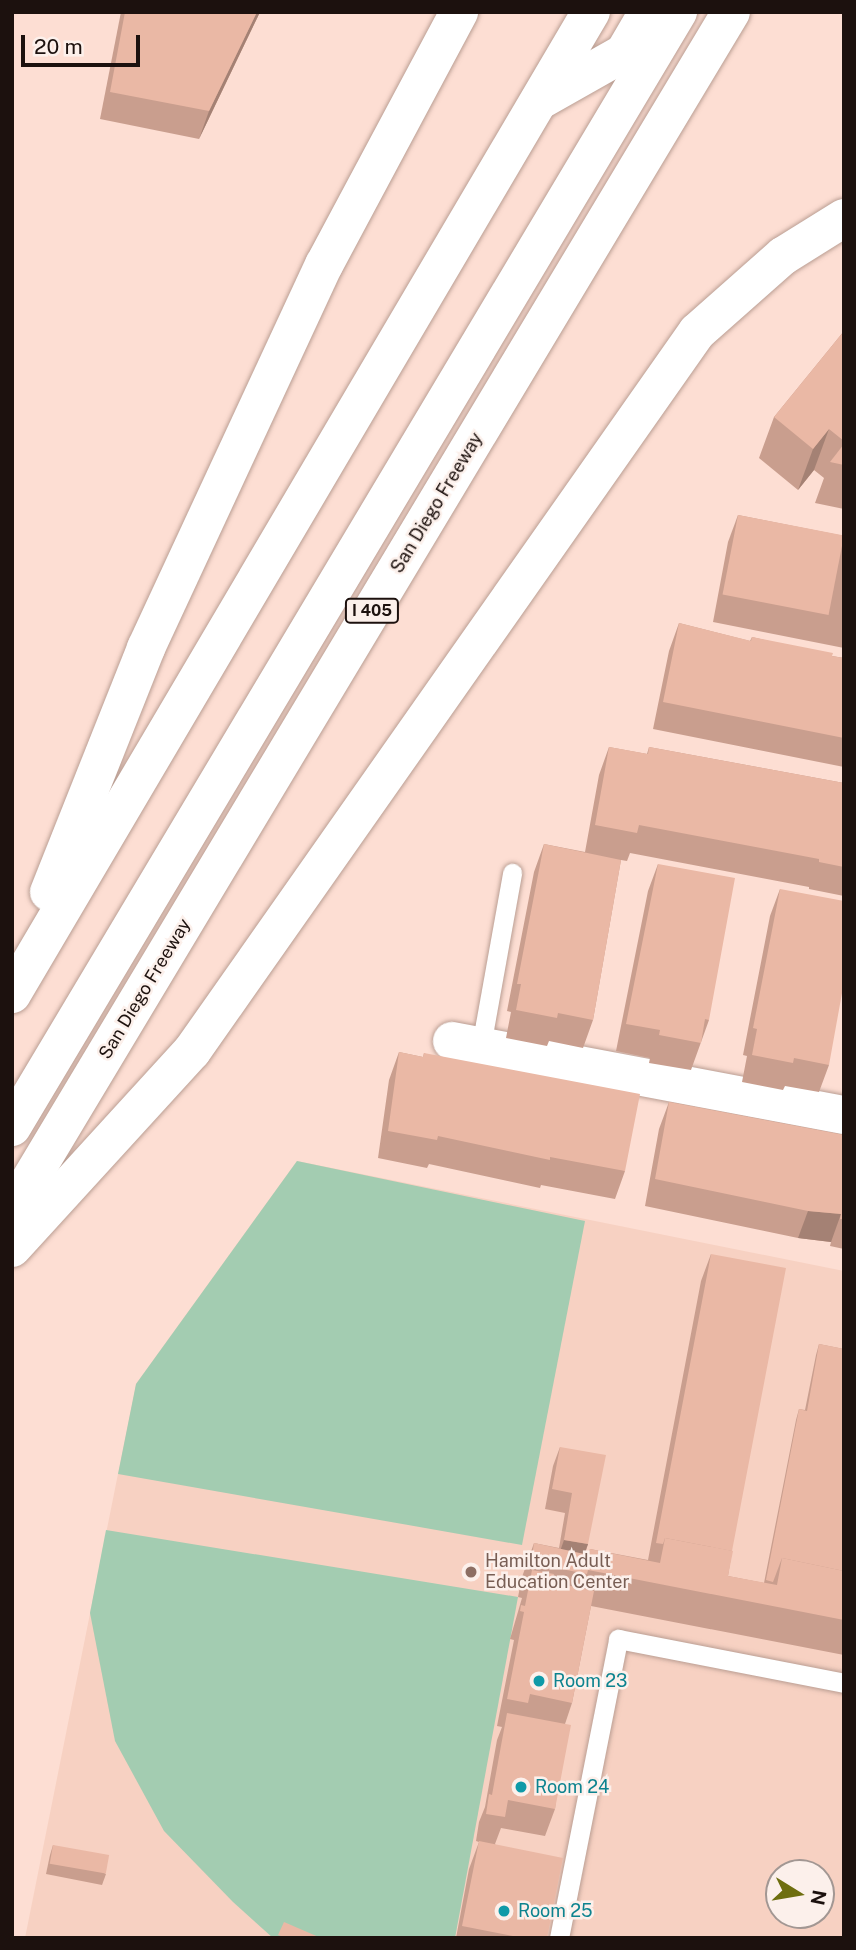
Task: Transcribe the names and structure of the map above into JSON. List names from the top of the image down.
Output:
{
  "streets": {
    "main road": ["San Diego Freeway", "I 405"]
  },
  "places": [
    "Hamilton Adult Education Center",
    "Room 23",
    "Room 24",
    "Room 25"
  ],
  "scale_bar": "20 m",
  "north": "right"
}
